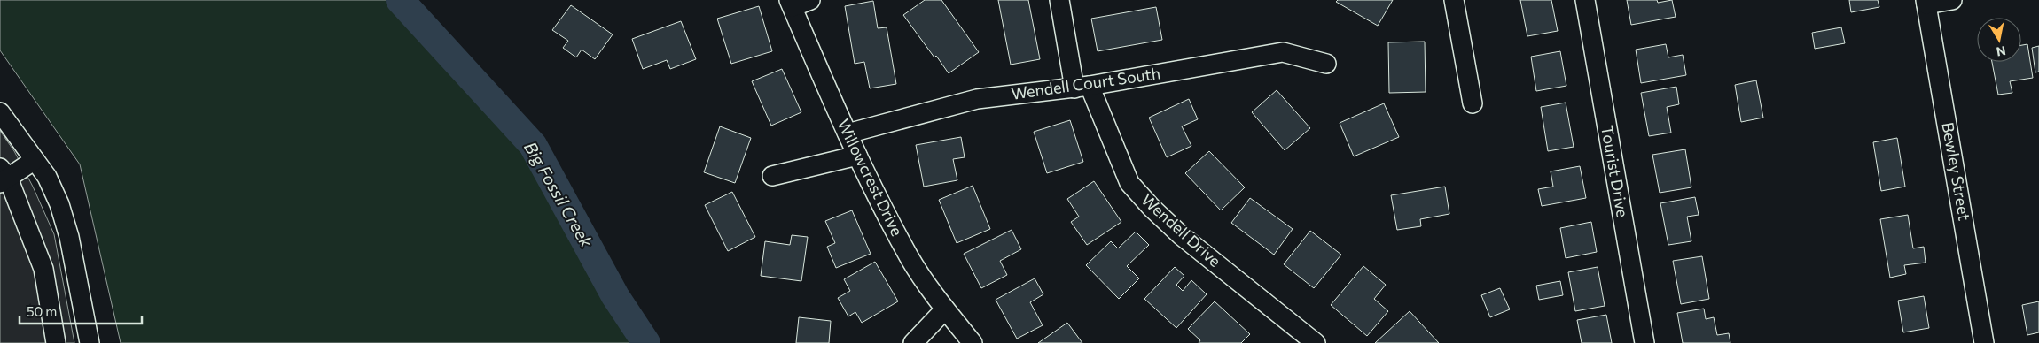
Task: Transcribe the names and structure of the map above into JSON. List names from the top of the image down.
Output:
{
  "streets": {
    "street": [
      "Wendell Court South",
      "Tourist Drive",
      "Bewley Street",
      "Willowcrest Drive",
      "Wendell Drive"
    ]
  },
  "crossings": [
    ["Wendell Court South", "Willowcrest Drive"],
    ["Wendell Court South", "Wendell Drive"]
  ],
  "water": ["Big Fossil Creek"],
  "scale_bar": "50 m",
  "north": "bottom"
}
